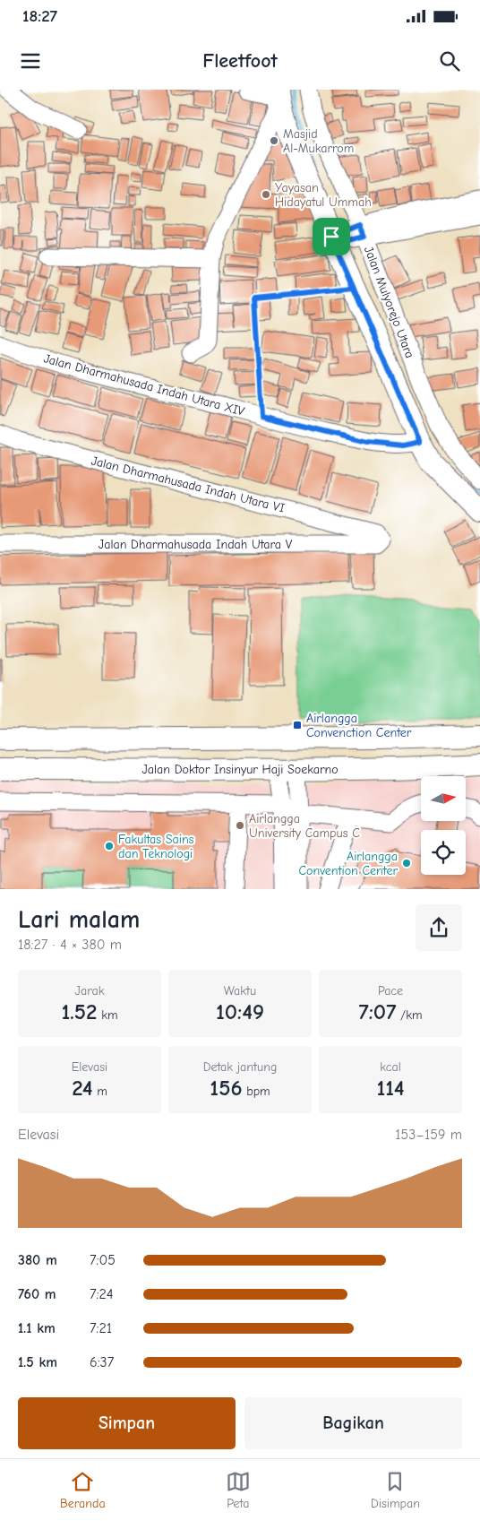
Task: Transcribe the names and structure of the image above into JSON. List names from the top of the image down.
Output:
{
  "streets": {
    "main road": ["Jalan Doktor Insinyur Haji Soekarno"],
    "street": [
      "Jalan Mulyorejo Utara",
      "Jalan Dharmahusada Indah Utara XIV",
      "Jalan Dharmahusada Indah Utara VI",
      "Jalan Dharmahusada Indah Utara V"
    ]
  },
  "crossings": [
    ["Jalan Dharmahusada Indah Utara VI", "Jalan Dharmahusada Indah Utara V"]
  ],
  "places": {
    "other": [
      "Masjid Al-Mukarrom",
      "Yayasan Hidayatul Ummah",
      "Airlangga University Campus C",
      "Fakultas Sains dan Teknologi",
      "Airlangga Convention Center"
    ],
    "transit": ["Airlangga Convenction Center"]
  },
  "north": "right",
  "page": {
    "status": "18:27",
    "header": "Fleetfoot",
    "heading": ["Lari malam", "18:27 · 4 × 380 m"],
    "stats": [
      ["Jarak", "1.52 km"],
      ["Waktu", "10:49"],
      ["Pace", "7:07 /km"],
      ["Elevasi", "24 m"],
      ["Detak jantung", "156 bpm"],
      ["kcal", "114"]
    ],
    "chart": ["Elevasi", "153–159 m"],
    "list": [
      {
        "name": "380 m",
        "note": "7:05"
      },
      {
        "name": "760 m",
        "note": "7:24"
      },
      {
        "name": "1.1 km",
        "note": "7:21"
      },
      {
        "name": "1.5 km",
        "note": "6:37"
      }
    ],
    "buttons": ["Simpan", "Bagikan"],
    "tabs": ["Beranda", "Peta", "Disimpan"]
  }
}
